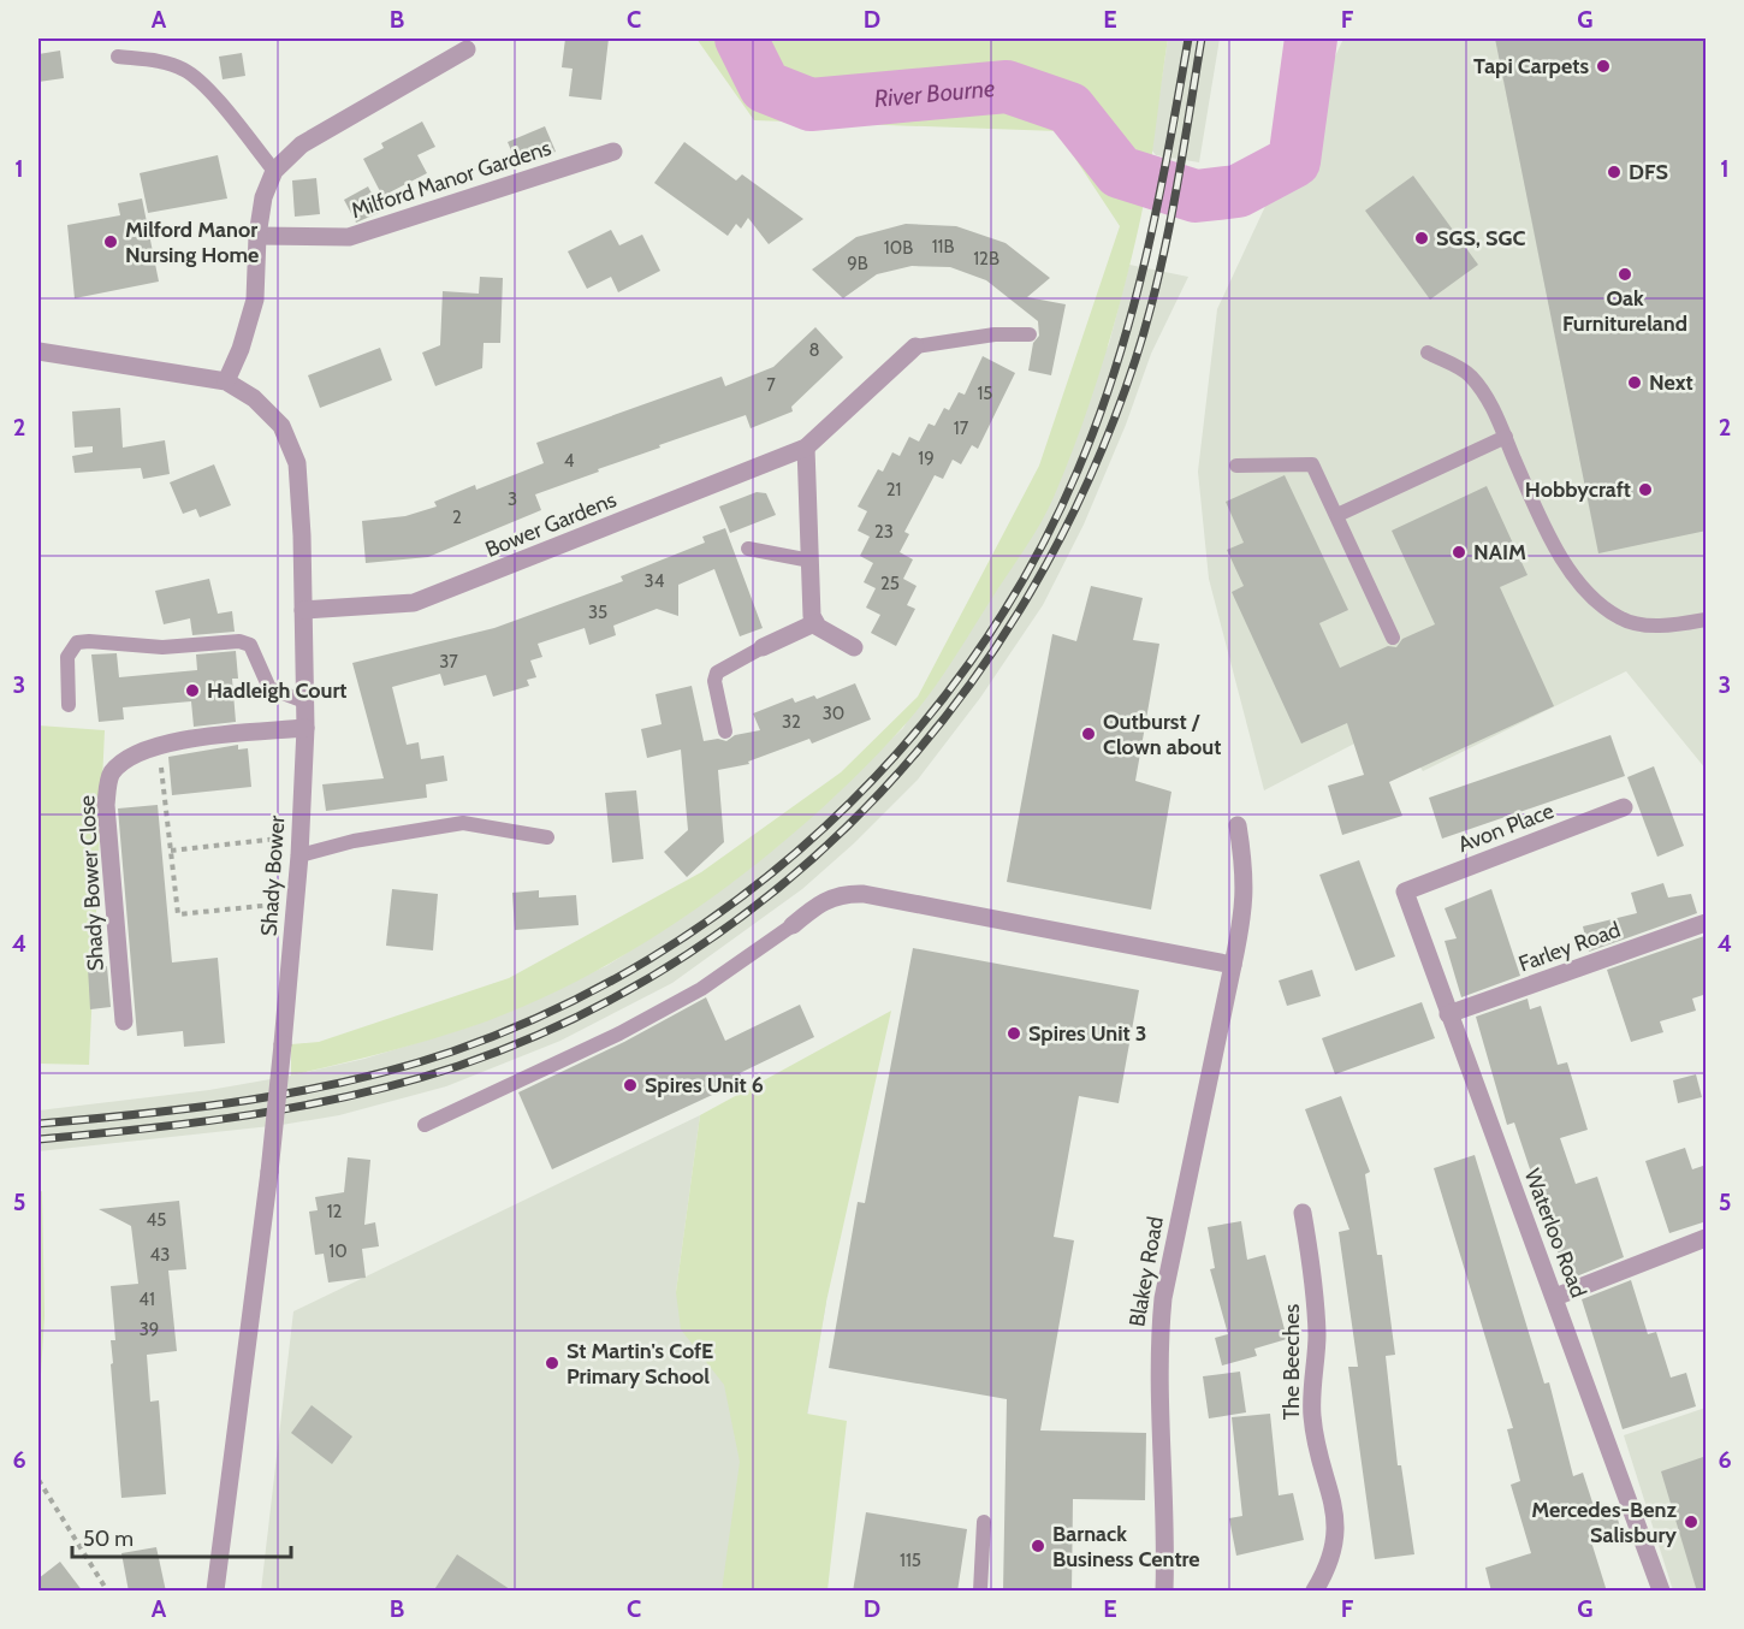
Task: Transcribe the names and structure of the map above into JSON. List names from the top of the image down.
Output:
{
  "streets": {
    "street": [
      "Milford Manor Gardens",
      "Bower Gardens",
      "Avon Place",
      "Shady Bower",
      "Shady Bower Close",
      "Farley Road",
      "Waterloo Road",
      "Blakey Road",
      "The Beeches"
    ]
  },
  "crossings": [
    ["Bower Gardens", "Shady Bower"],
    ["Avon Place", "Waterloo Road"],
    ["Shady Bower", "Shady Bower Close"],
    ["Farley Road", "Waterloo Road"]
  ],
  "water": ["River Bourne"],
  "places": [
    "Tapi Carpets",
    "DFS",
    "SGS, SGC",
    "Milford Manor Nursing Home",
    "Oak Furnitureland",
    "Next",
    "Hobbycraft",
    "NAIM",
    "Hadleigh Court",
    "Outburst / Clown about",
    "Spires Unit 3",
    "Spires Unit 6",
    "St Martin's CofE Primary School",
    "Mercedes-Benz Salisbury",
    "Barnack Business Centre"
  ],
  "house_numbers": [
    "11B",
    "10B",
    "12B",
    "9B",
    "8",
    "7",
    "15",
    "17",
    "19",
    "4",
    "21",
    "3",
    "2",
    "23",
    "34",
    "25",
    "35",
    "37",
    "30",
    "32",
    "12",
    "45",
    "10",
    "43",
    "41",
    "39",
    "115"
  ],
  "scale_bar": "50 m",
  "grid": {
    "columns": [
      "A",
      "B",
      "C",
      "D",
      "E",
      "F",
      "G"
    ],
    "rows": [
      "1",
      "2",
      "3",
      "4",
      "5",
      "6"
    ]
  }
}
